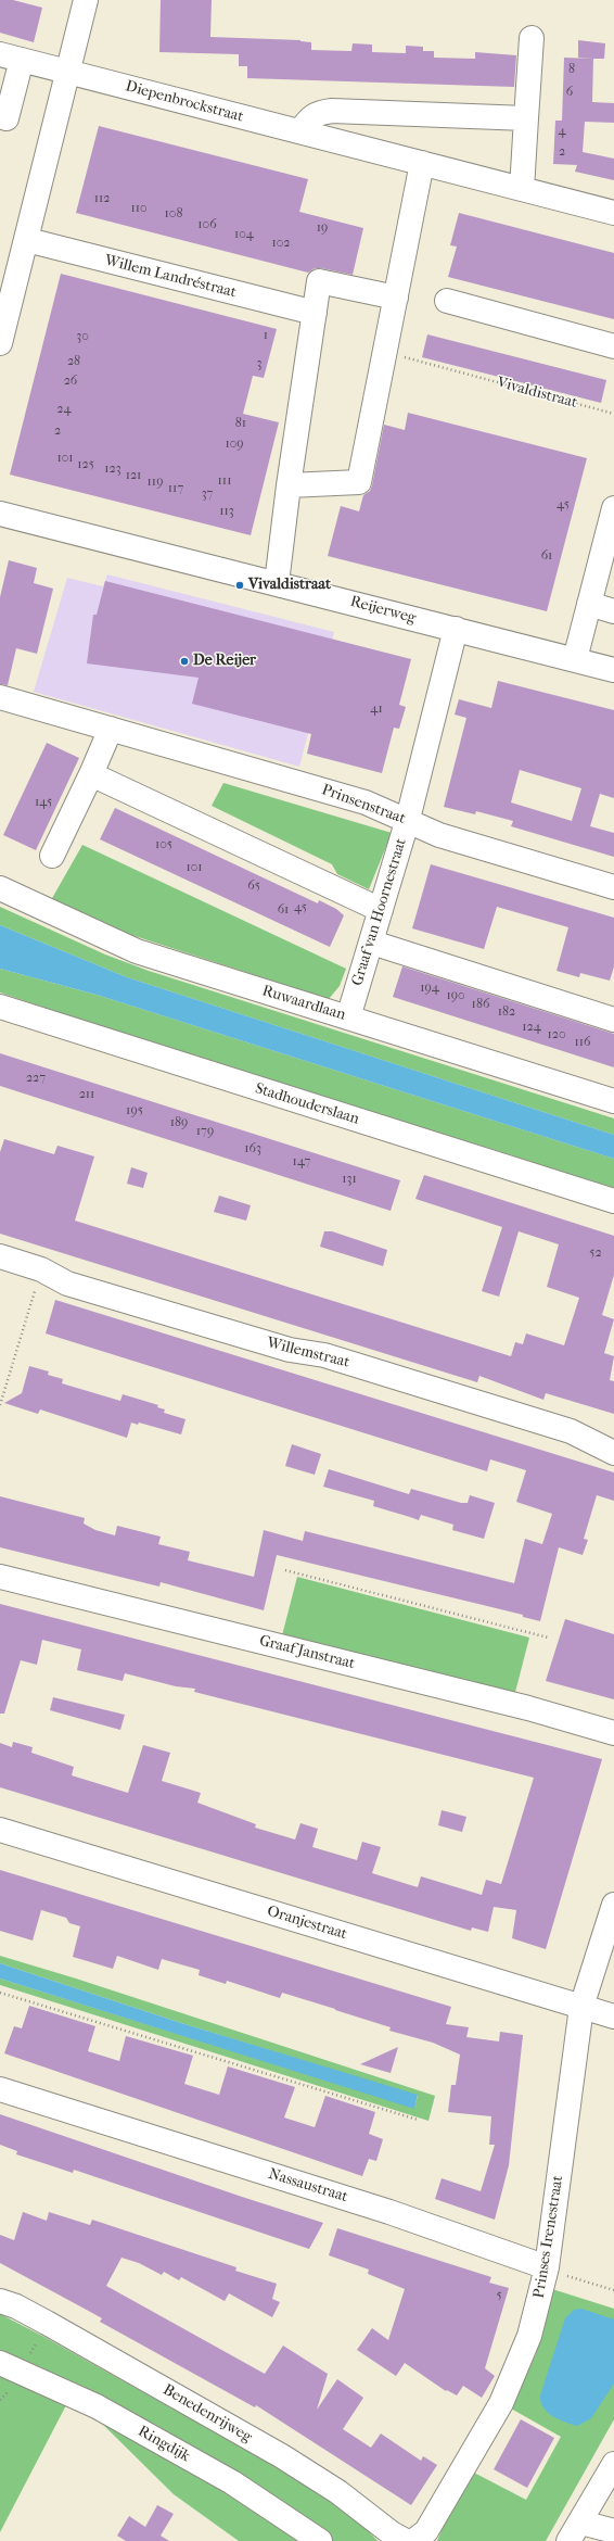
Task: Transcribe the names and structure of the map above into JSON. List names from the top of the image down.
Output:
{
  "streets": {
    "street": [
      "Diepenbrockstraat",
      "Willem Landréstraat",
      "Reijerweg",
      "Prinsenstraat",
      "Graaf van Hoornestraat",
      "Ruwaardlaan",
      "Stadhouderslaan",
      "Willemstraat",
      "Graaf Janstraat",
      "Oranjestraat",
      "Nassaustraat",
      "Prinses Irenestraat",
      "Benedenrijweg",
      "Ringdijk"
    ],
    "path": ["Vivaldistraat"]
  },
  "crossings": [
    ["Reijerweg", "Graaf van Hoornestraat"],
    ["Prinsenstraat", "Graaf van Hoornestraat"],
    ["Graaf van Hoornestraat", "Ruwaardlaan"],
    ["Oranjestraat", "Prinses Irenestraat"],
    ["Nassaustraat", "Prinses Irenestraat"]
  ],
  "places": ["Vivaldistraat", "De Reijer"],
  "house_numbers": [
    "8",
    "6",
    "4",
    "2",
    "112",
    "110",
    "108",
    "106",
    "19",
    "104",
    "102",
    "1",
    "30",
    "28",
    "3",
    "26",
    "24",
    "81",
    "2",
    "109",
    "101",
    "125",
    "123",
    "121",
    "111",
    "119",
    "117",
    "37",
    "45",
    "113",
    "61",
    "41",
    "145",
    "105",
    "101",
    "65",
    "45",
    "61",
    "194",
    "190",
    "186",
    "182",
    "124",
    "120",
    "116",
    "227",
    "211",
    "195",
    "189",
    "179",
    "163",
    "147",
    "131",
    "52",
    "5"
  ]
}
